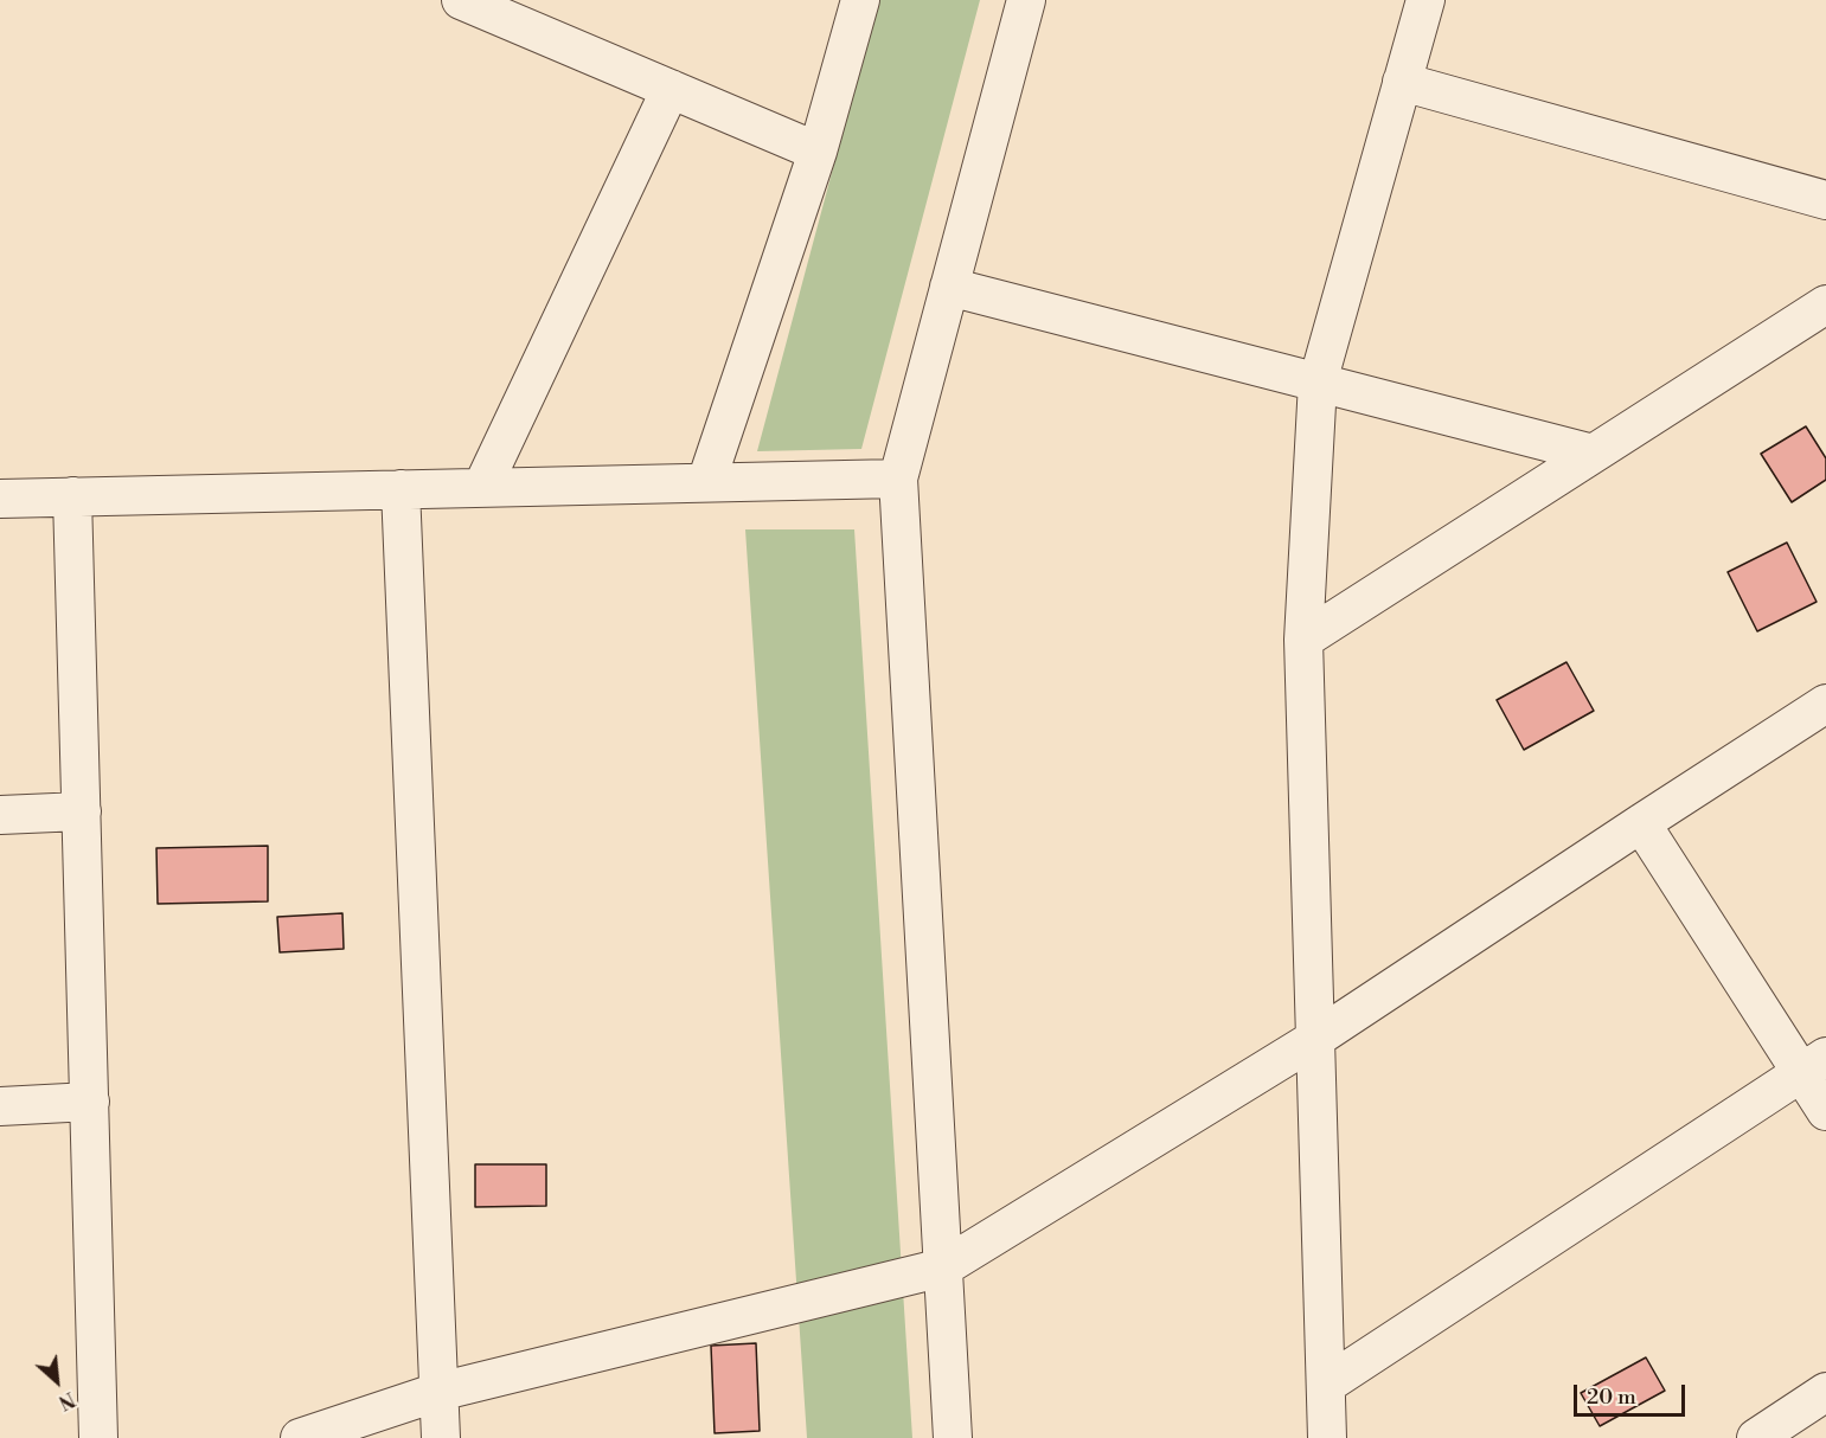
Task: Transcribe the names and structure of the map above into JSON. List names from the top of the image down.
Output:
{
  "scale_bar": "20 m",
  "north": "bottom right"
}
